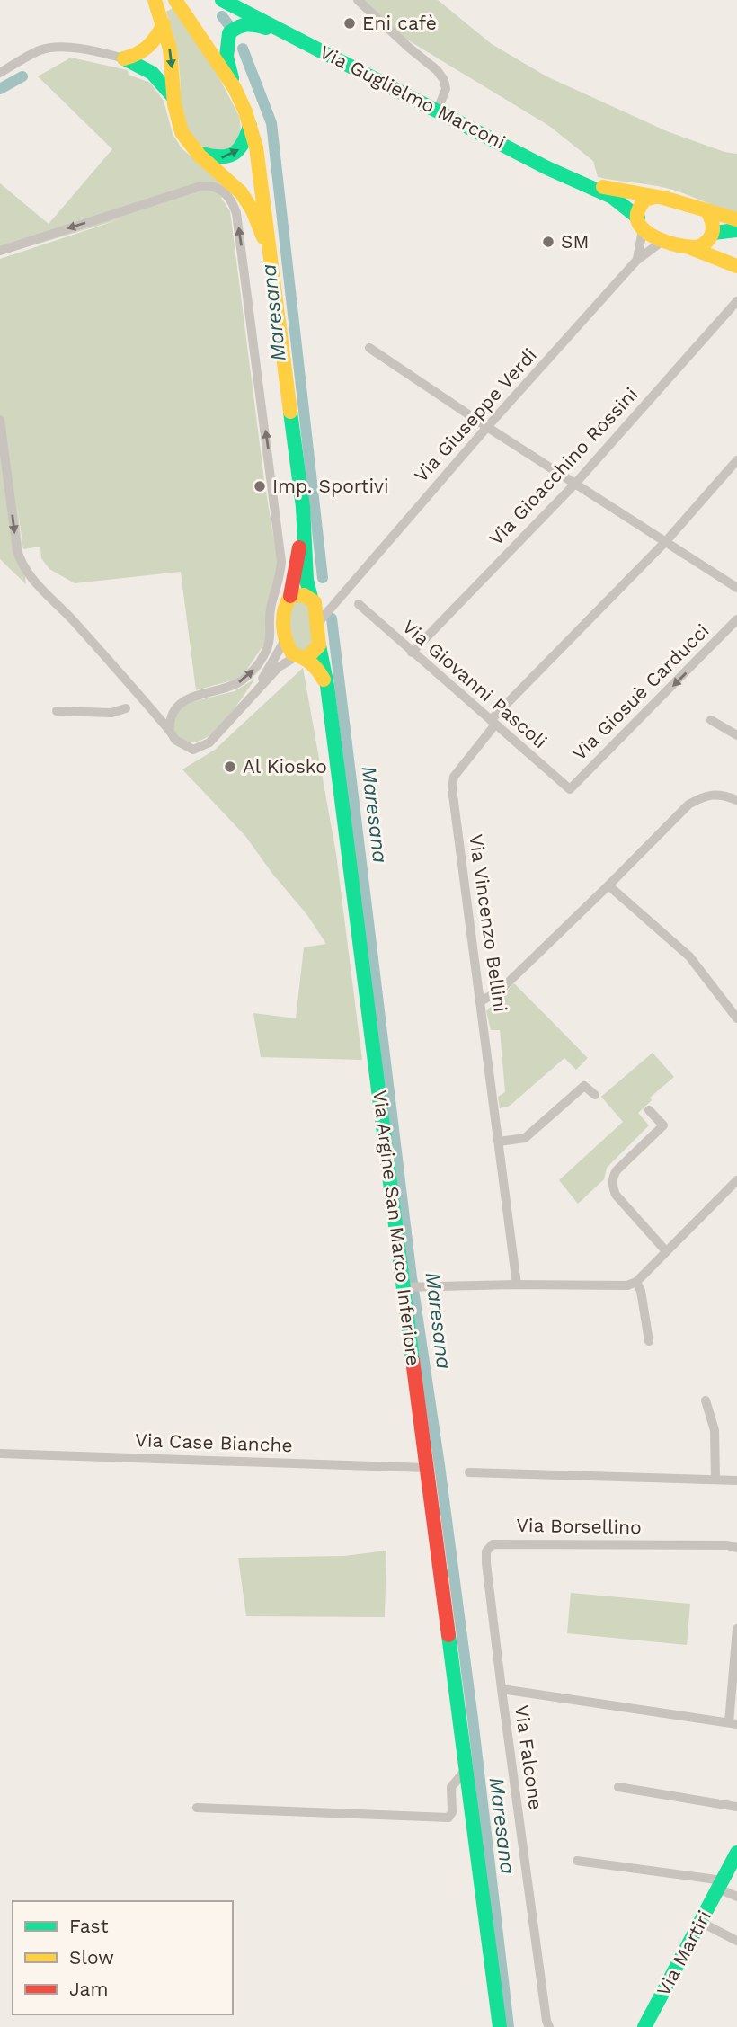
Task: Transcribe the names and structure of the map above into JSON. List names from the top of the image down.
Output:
{
  "streets": {
    "street": [
      "Via Guglielmo Marconi",
      "Via Giuseppe Verdi",
      "Via Gioacchino Rossini",
      "Via Giovanni Pascoli",
      "Via Giosuè Carducci",
      "Via Vincenzo Bellini",
      "Via Argine San Marco Inferiore",
      "Via Case Bianche",
      "Via Borsellino",
      "Via Falcone",
      "Via Martiri"
    ]
  },
  "crossings": [
    ["Via Guglielmo Marconi", "Via Giuseppe Verdi"],
    ["Via Giuseppe Verdi", "Via Argine San Marco Inferiore"],
    ["Via Gioacchino Rossini", "Via Giovanni Pascoli"],
    ["Via Giovanni Pascoli", "Via Giosuè Carducci"],
    ["Via Giovanni Pascoli", "Via Vincenzo Bellini"],
    ["Via Argine San Marco Inferiore", "Via Case Bianche"],
    ["Via Borsellino", "Via Falcone"]
  ],
  "one_way": ["Via Giosuè Carducci"],
  "water": ["Maresana"],
  "places": [
    "Eni cafè",
    "SM",
    "Imp. Sportivi",
    "Al Kiosko"
  ],
  "legend": ["Fast", "Slow", "Jam"]
}
